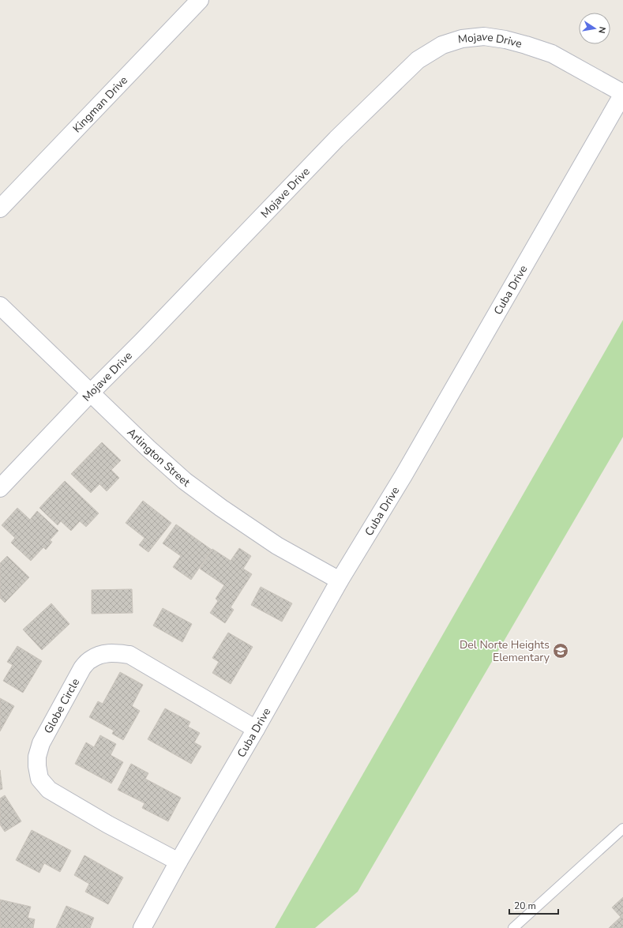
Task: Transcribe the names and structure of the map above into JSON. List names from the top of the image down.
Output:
{
  "streets": {
    "street": [
      "Mojave Drive",
      "Kingman Drive",
      "Cuba Drive",
      "Arlington Street",
      "Globe Circle"
    ]
  },
  "crossings": [
    ["Mojave Drive", "Cuba Drive"],
    ["Mojave Drive", "Arlington Street"],
    ["Cuba Drive", "Arlington Street"],
    ["Cuba Drive", "Globe Circle"]
  ],
  "places": {
    "school or university": ["Del Norte Heights Elementary"]
  },
  "scale_bar": "20 m",
  "north": "right"
}
